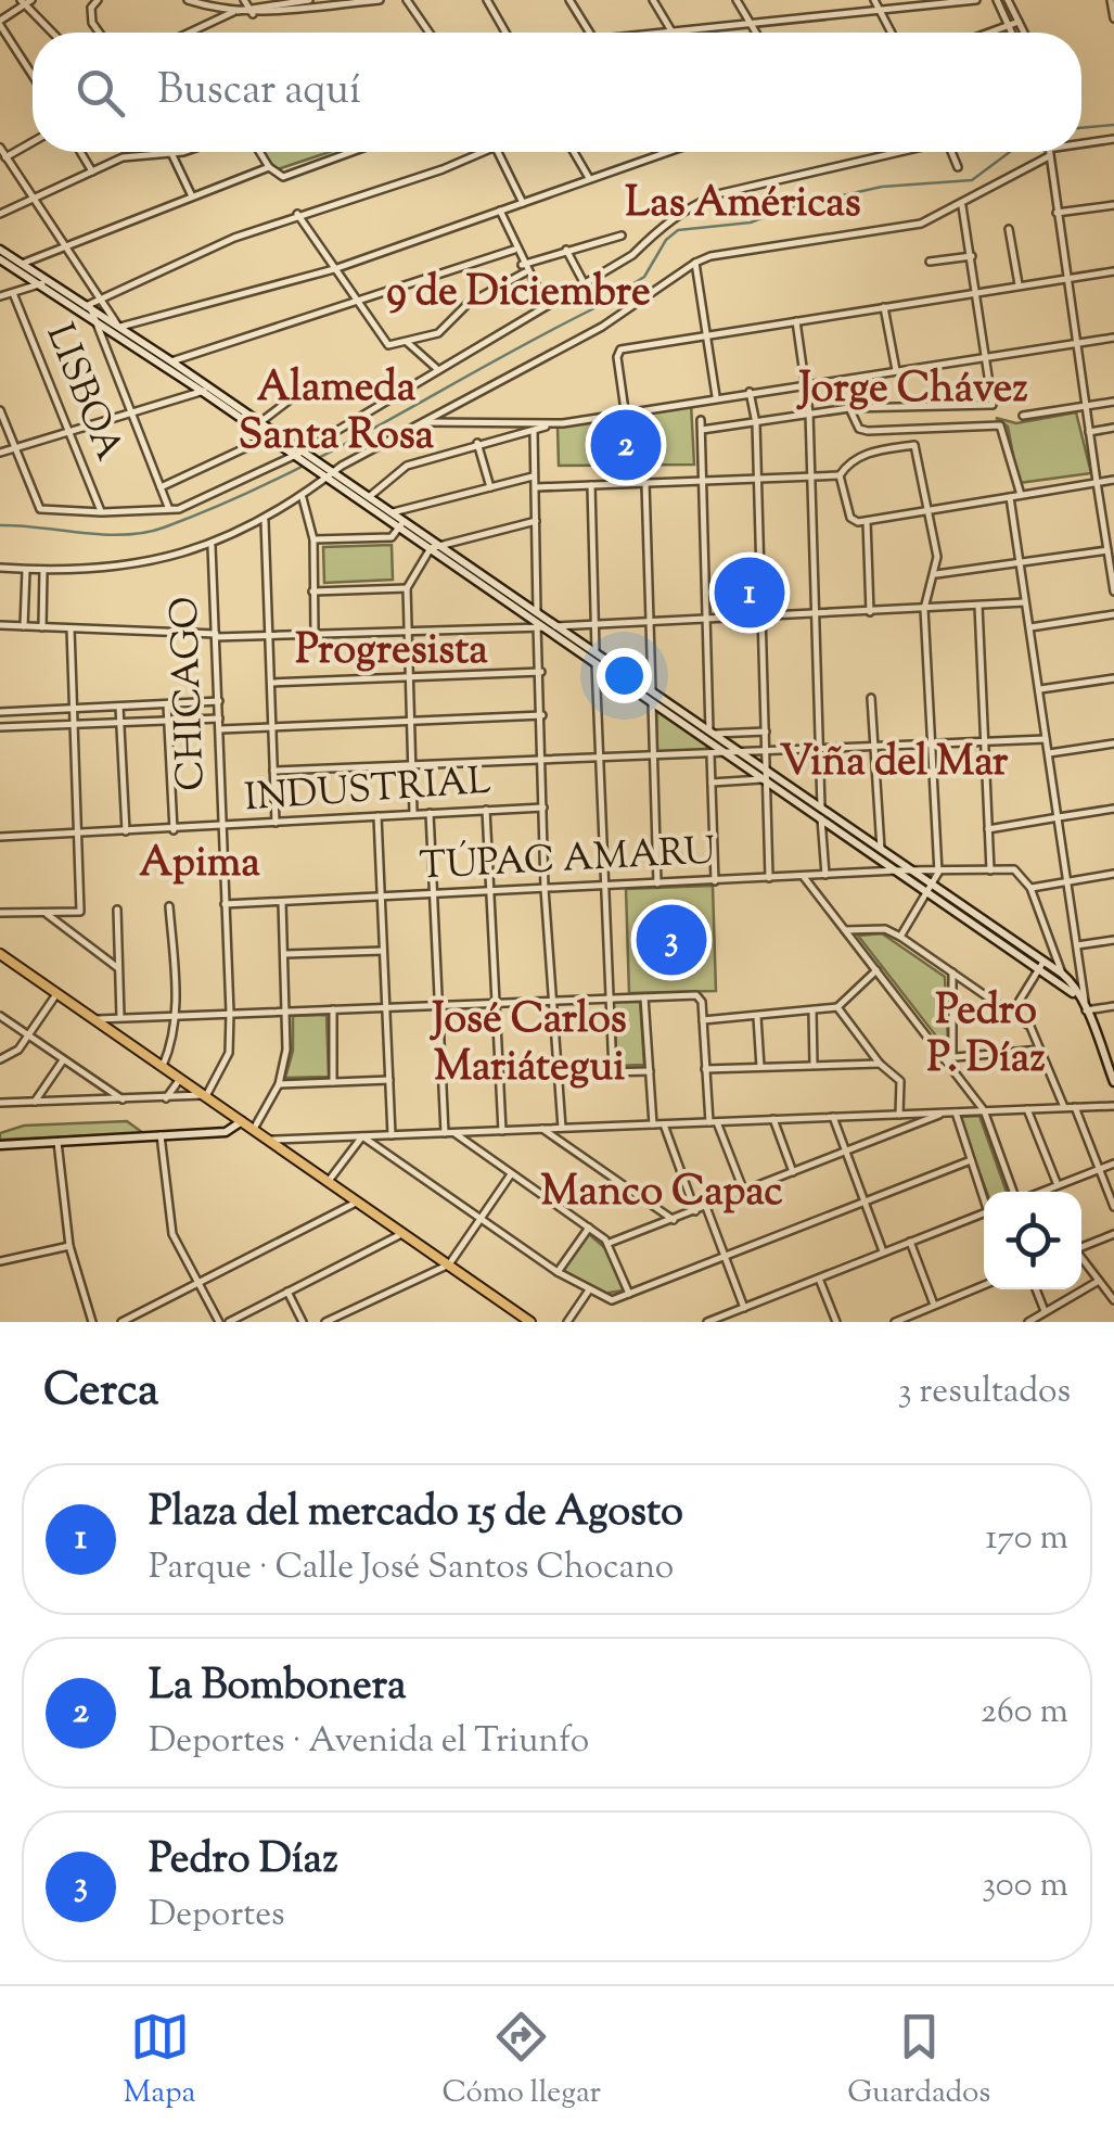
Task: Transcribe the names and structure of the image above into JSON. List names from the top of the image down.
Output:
{
  "streets": {
    "street": [
      "LISBOA",
      "CHICAGO",
      "INDUSTRIAL",
      "TÚPAC AMARU"
    ]
  },
  "crossings": [
    ["CHICAGO", "INDUSTRIAL"],
    ["CHICAGO", "TÚPAC AMARU"]
  ],
  "districts": [
    "Las Américas",
    "9 de Diciembre",
    "Alameda Santa Rosa",
    "Jorge Chávez",
    "Progresista",
    "Viña del Mar",
    "Apima",
    "Pedro P. Díaz",
    "José Carlos Mariátegui",
    "Manco Capac"
  ],
  "page": {
    "search": "Buscar aquí",
    "pins": ["2", "1", "3"],
    "heading": ["Cerca", "3 resultados"],
    "list": [
      {
        "mark": "1",
        "name": "Plaza del mercado 15 de Agosto",
        "note": "Parque · Calle José Santos Chocano",
        "value": "170 m"
      },
      {
        "mark": "2",
        "name": "La Bombonera",
        "note": "Deportes · Avenida el Triunfo",
        "value": "260 m"
      },
      {
        "mark": "3",
        "name": "Pedro Díaz",
        "note": "Deportes",
        "value": "300 m"
      }
    ],
    "nav": ["Mapa", "Cómo llegar", "Guardados"]
  }
}
